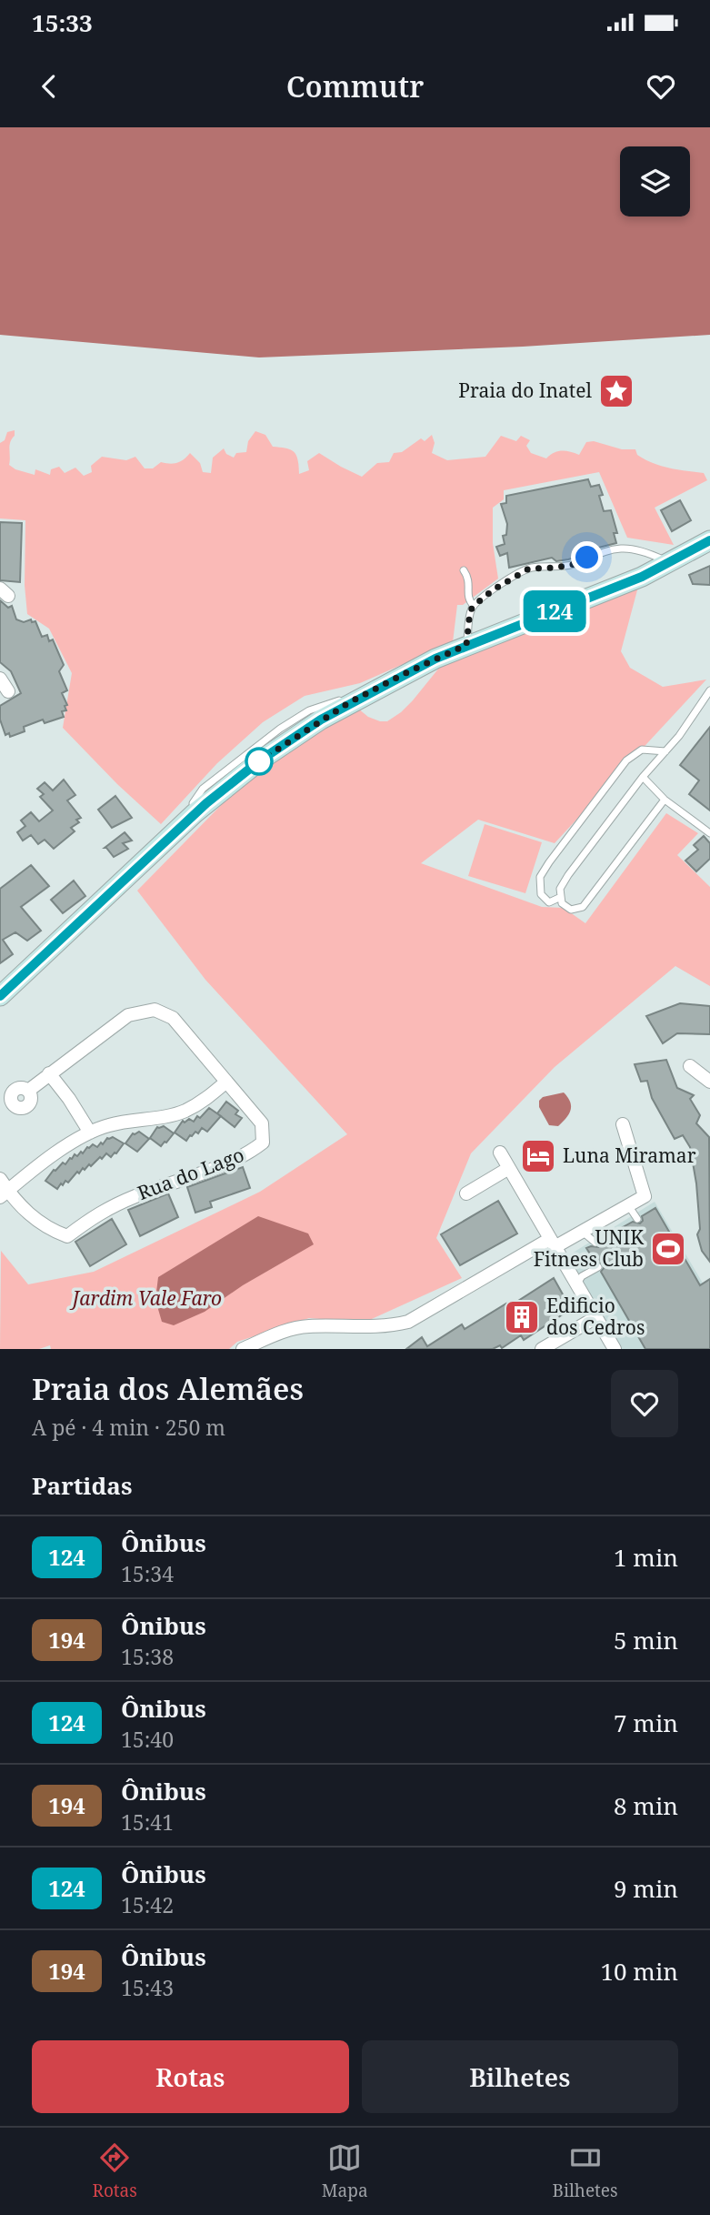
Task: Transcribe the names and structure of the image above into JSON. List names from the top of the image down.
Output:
{
  "streets": {
    "street": ["Rua do Lago"]
  },
  "parks": ["Jardim Vale Faro"],
  "places": {
    "place": ["Praia do Inatel"],
    "hotel": ["Luna Miramar"],
    "sports": ["UNIK Fitness Club"],
    "building": ["Edificio dos Cedros"]
  },
  "lines": ["bus line 124"],
  "page": {
    "status": "15:33",
    "header": "Commutr",
    "on_map": "124",
    "heading": [
      ["Praia dos Alemães", "A pé · 4 min · 250 m"],
      "Partidas"
    ],
    "list": [
      {
        "mark": "124",
        "name": "Ônibus",
        "note": "15:34",
        "value": "1 min"
      },
      {
        "mark": "194",
        "name": "Ônibus",
        "note": "15:38",
        "value": "5 min"
      },
      {
        "mark": "124",
        "name": "Ônibus",
        "note": "15:40",
        "value": "7 min"
      },
      {
        "mark": "194",
        "name": "Ônibus",
        "note": "15:41",
        "value": "8 min"
      },
      {
        "mark": "124",
        "name": "Ônibus",
        "note": "15:42",
        "value": "9 min"
      },
      {
        "mark": "194",
        "name": "Ônibus",
        "note": "15:43",
        "value": "10 min"
      }
    ],
    "buttons": ["Rotas", "Bilhetes"],
    "tabs": ["Rotas", "Mapa", "Bilhetes"]
  }
}
